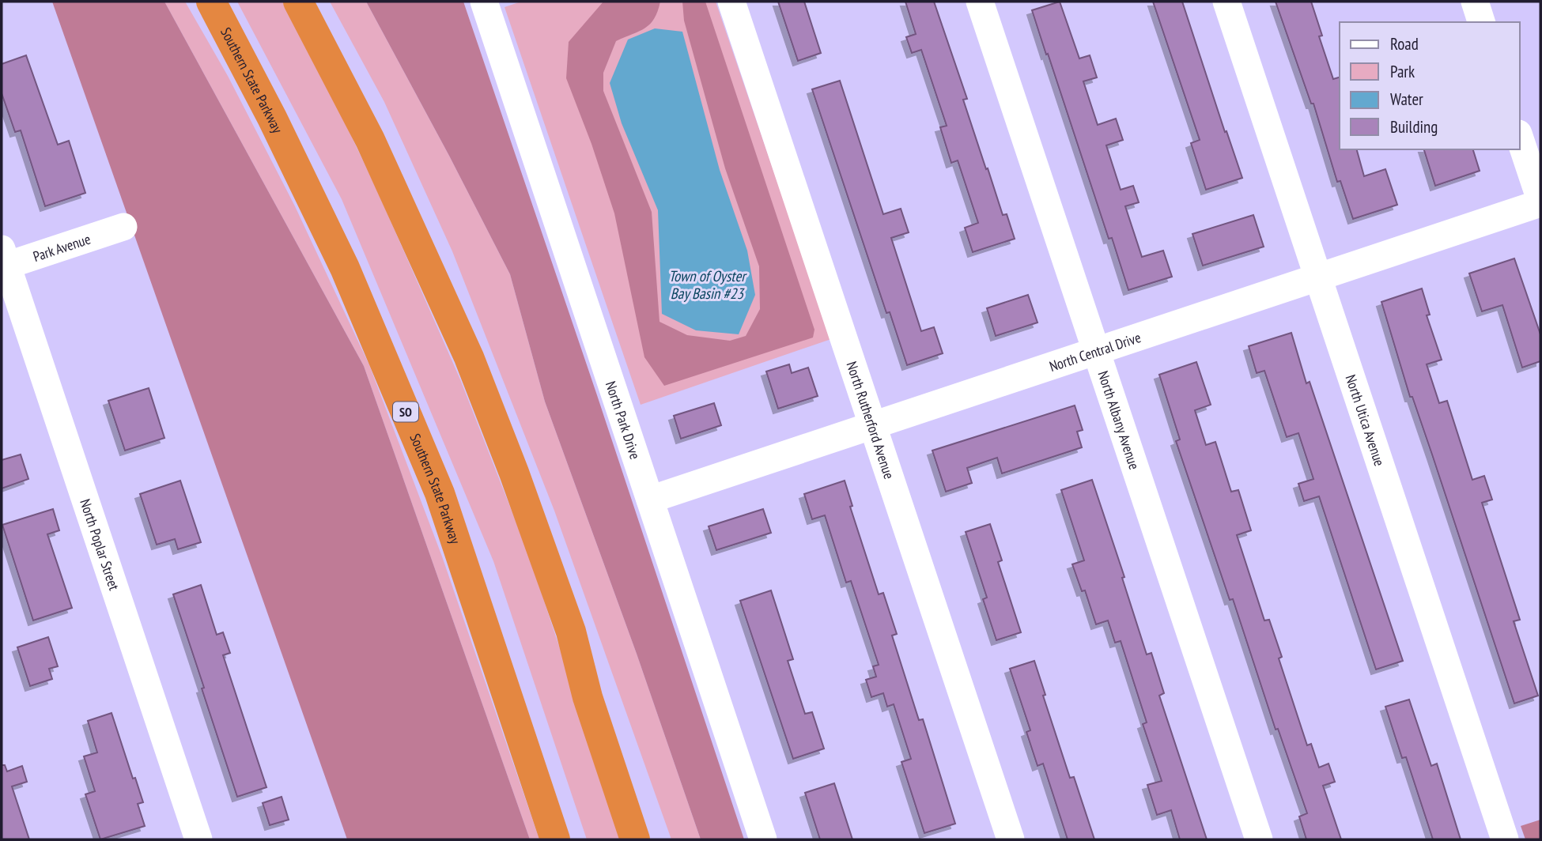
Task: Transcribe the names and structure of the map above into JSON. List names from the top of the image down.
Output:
{
  "streets": {
    "highway": ["Southern State Parkway", "SO"],
    "street": [
      "Park Avenue",
      "North Central Drive",
      "North Park Drive",
      "North Rutherford Avenue",
      "North Albany Avenue",
      "North Utica Avenue",
      "North Poplar Street"
    ]
  },
  "crossings": [
    ["Park Avenue", "North Poplar Street"],
    ["North Central Drive", "North Park Drive"],
    ["North Central Drive", "North Rutherford Avenue"],
    ["North Central Drive", "North Albany Avenue"],
    ["North Central Drive", "North Utica Avenue"]
  ],
  "water": ["Town of Oyster Bay Basin #23"],
  "legend": [
    "Road",
    "Park",
    "Water",
    "Building"
  ]
}
